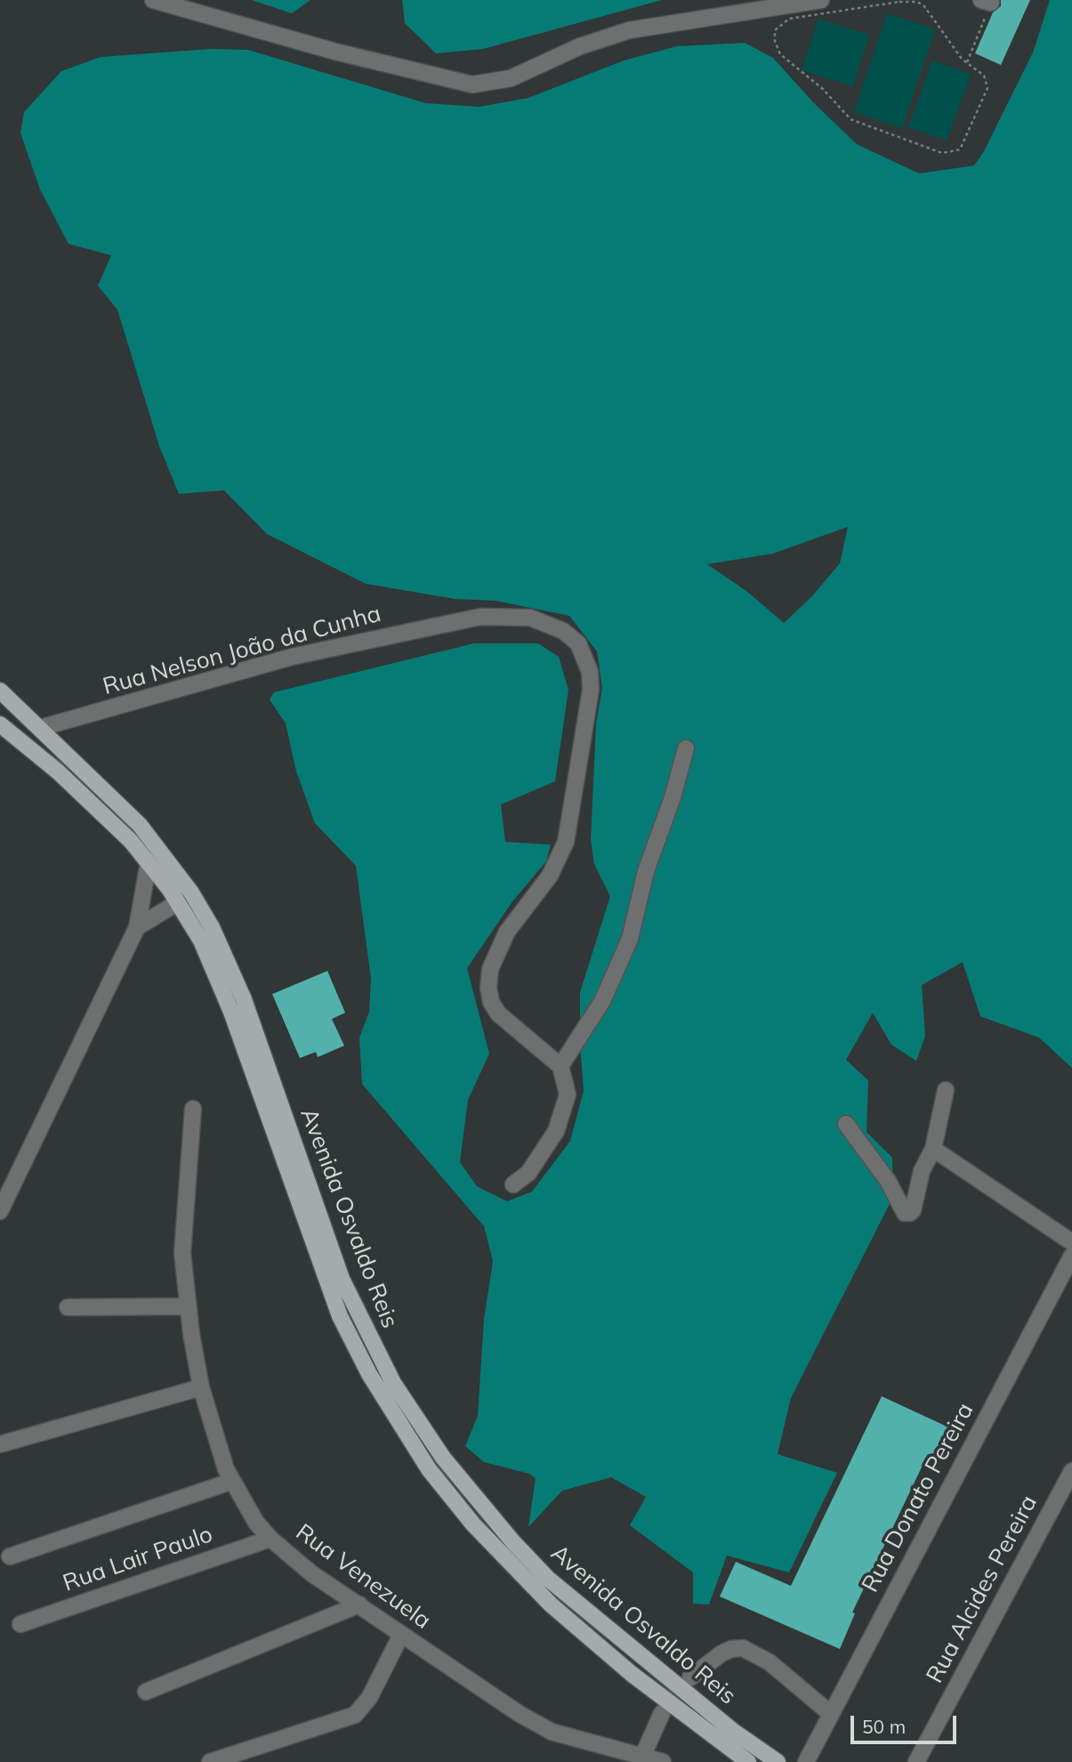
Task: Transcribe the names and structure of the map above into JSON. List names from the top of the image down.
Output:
{
  "streets": {
    "main road": ["Avenida Osvaldo Reis"],
    "street": [
      "Rua Nelson João da Cunha",
      "Rua Donato Pereira",
      "Rua Lair Paulo",
      "Rua Venezuela",
      "Rua Alcides Pereira"
    ]
  },
  "crossings": [
    ["Rua Nelson João da Cunha", "Avenida Osvaldo Reis"],
    ["Rua Lair Paulo", "Rua Venezuela"]
  ],
  "scale_bar": "50 m"
}
